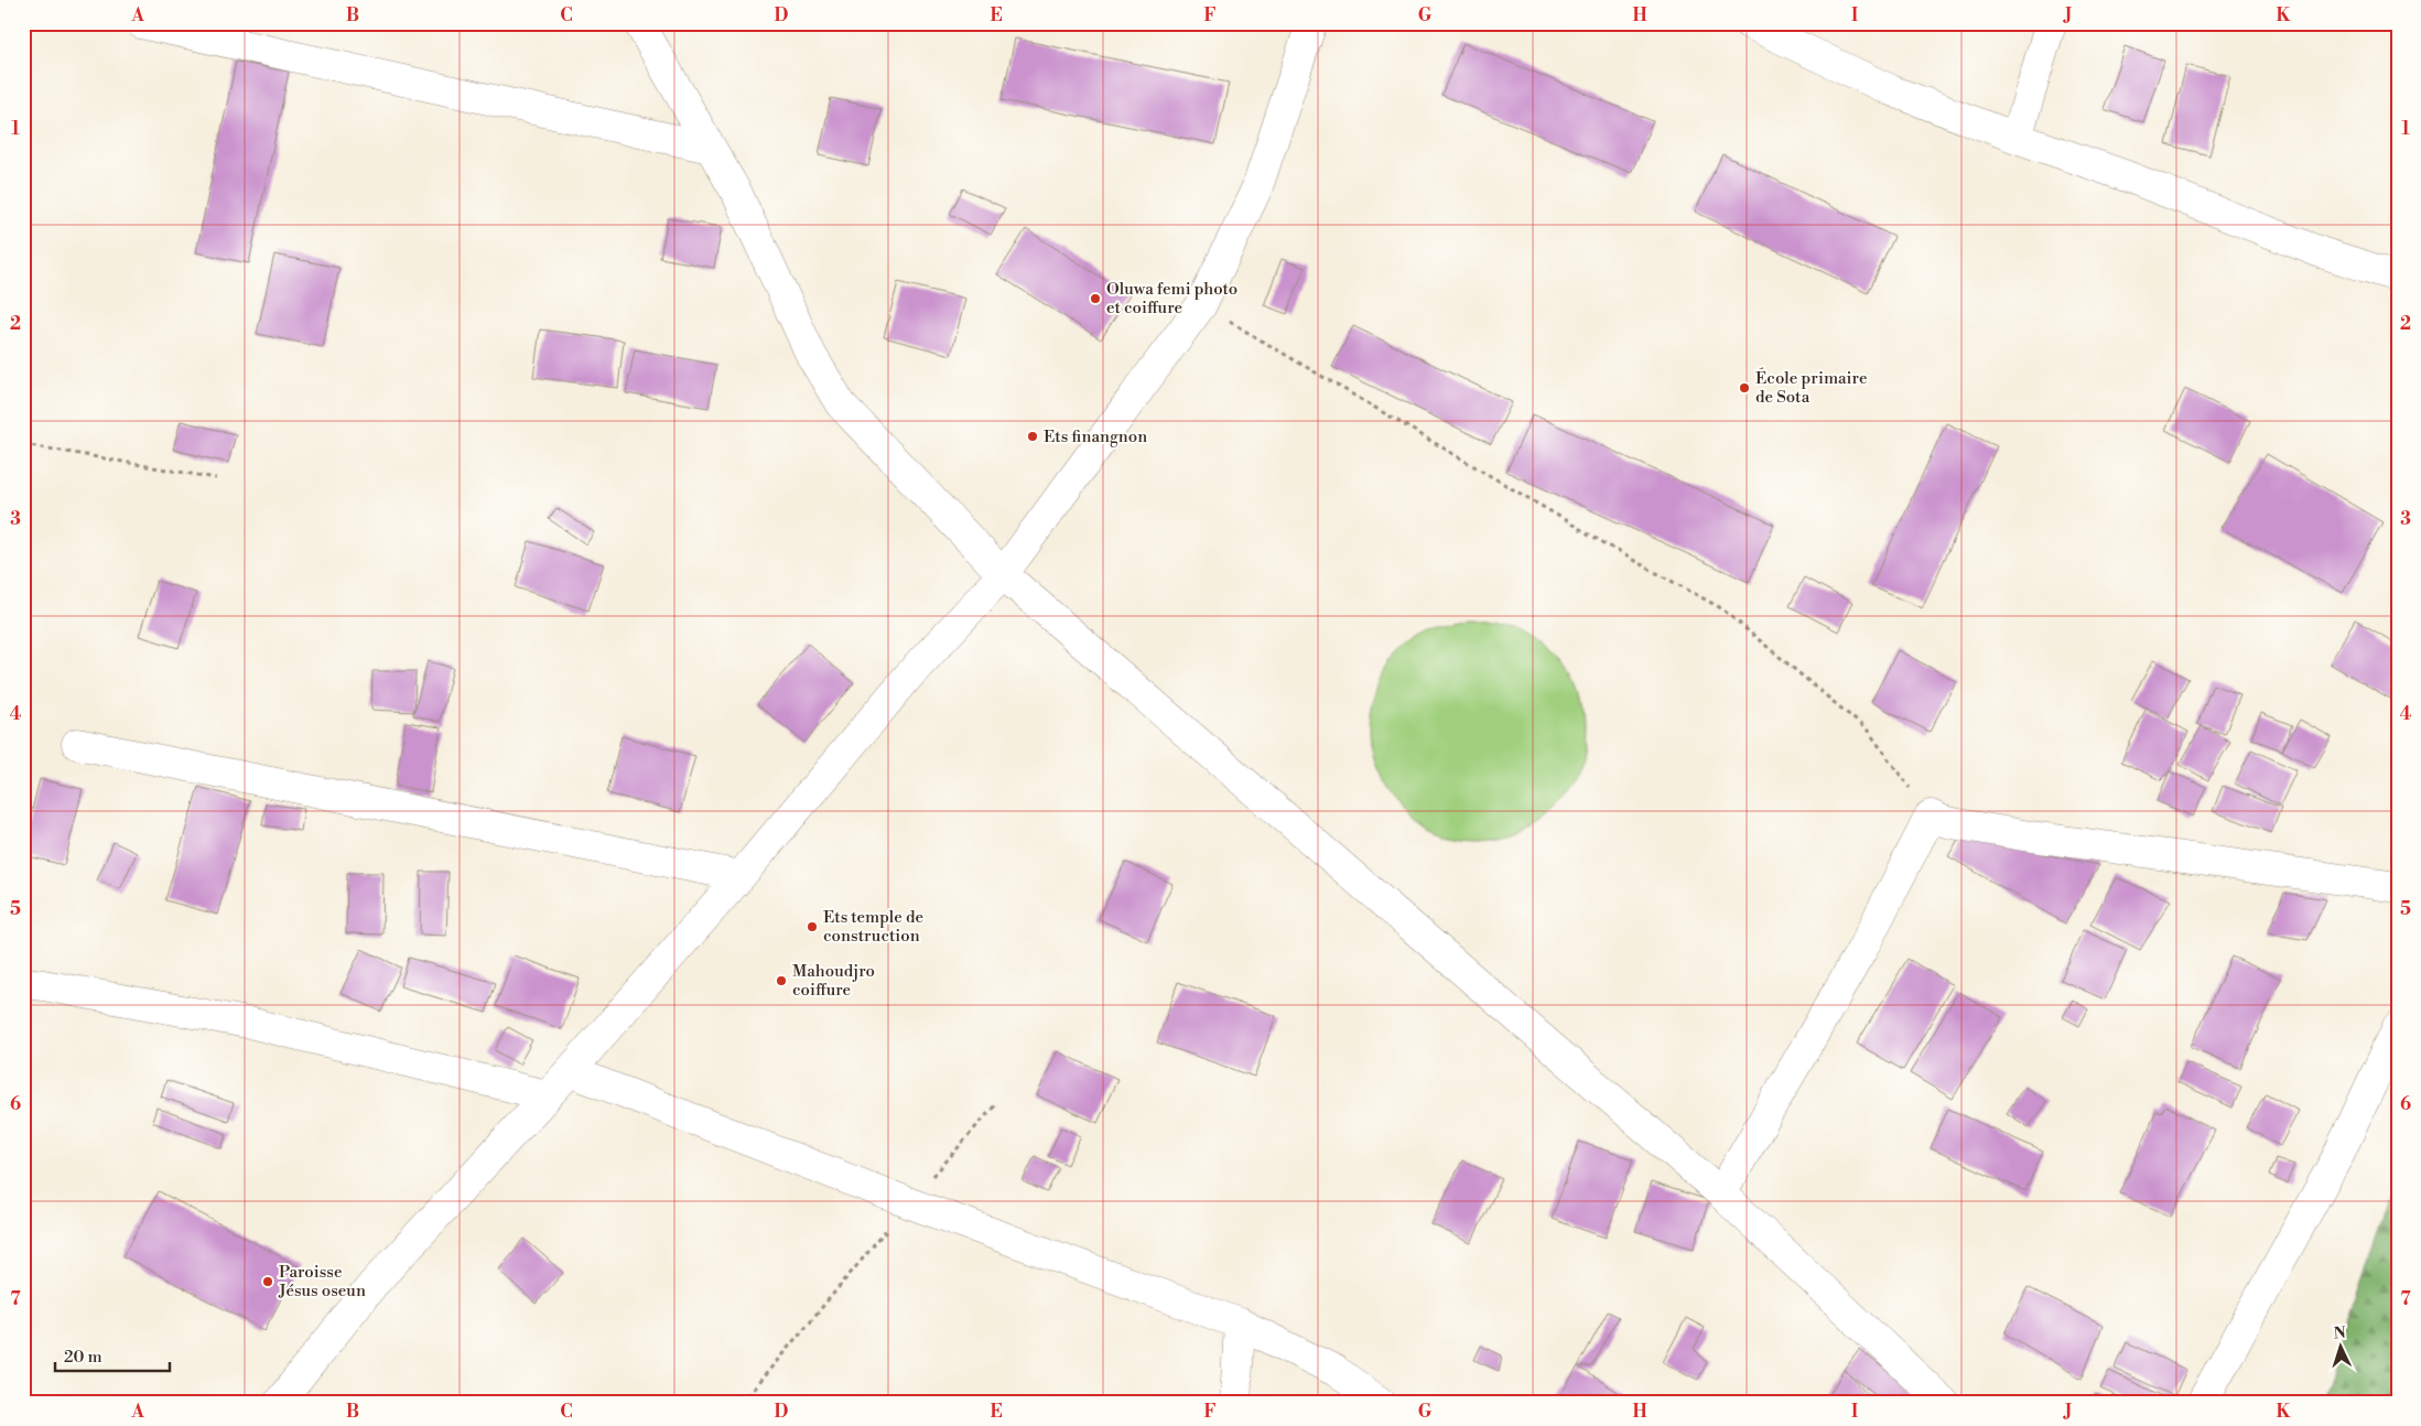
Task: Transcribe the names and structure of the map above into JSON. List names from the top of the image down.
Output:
{
  "places": [
    "Oluwa femi photo et coiffure",
    "École primaire de Sota",
    "Ets finangnon",
    "Ets temple de construction",
    "Mahoudjro coiffure",
    "Paroisse Jésus oseun"
  ],
  "scale_bar": "20 m",
  "north": "top",
  "grid": {
    "columns": [
      "A",
      "B",
      "C",
      "D",
      "E",
      "F",
      "G",
      "H",
      "I",
      "J",
      "K"
    ],
    "rows": [
      "1",
      "2",
      "3",
      "4",
      "5",
      "6",
      "7"
    ]
  }
}
